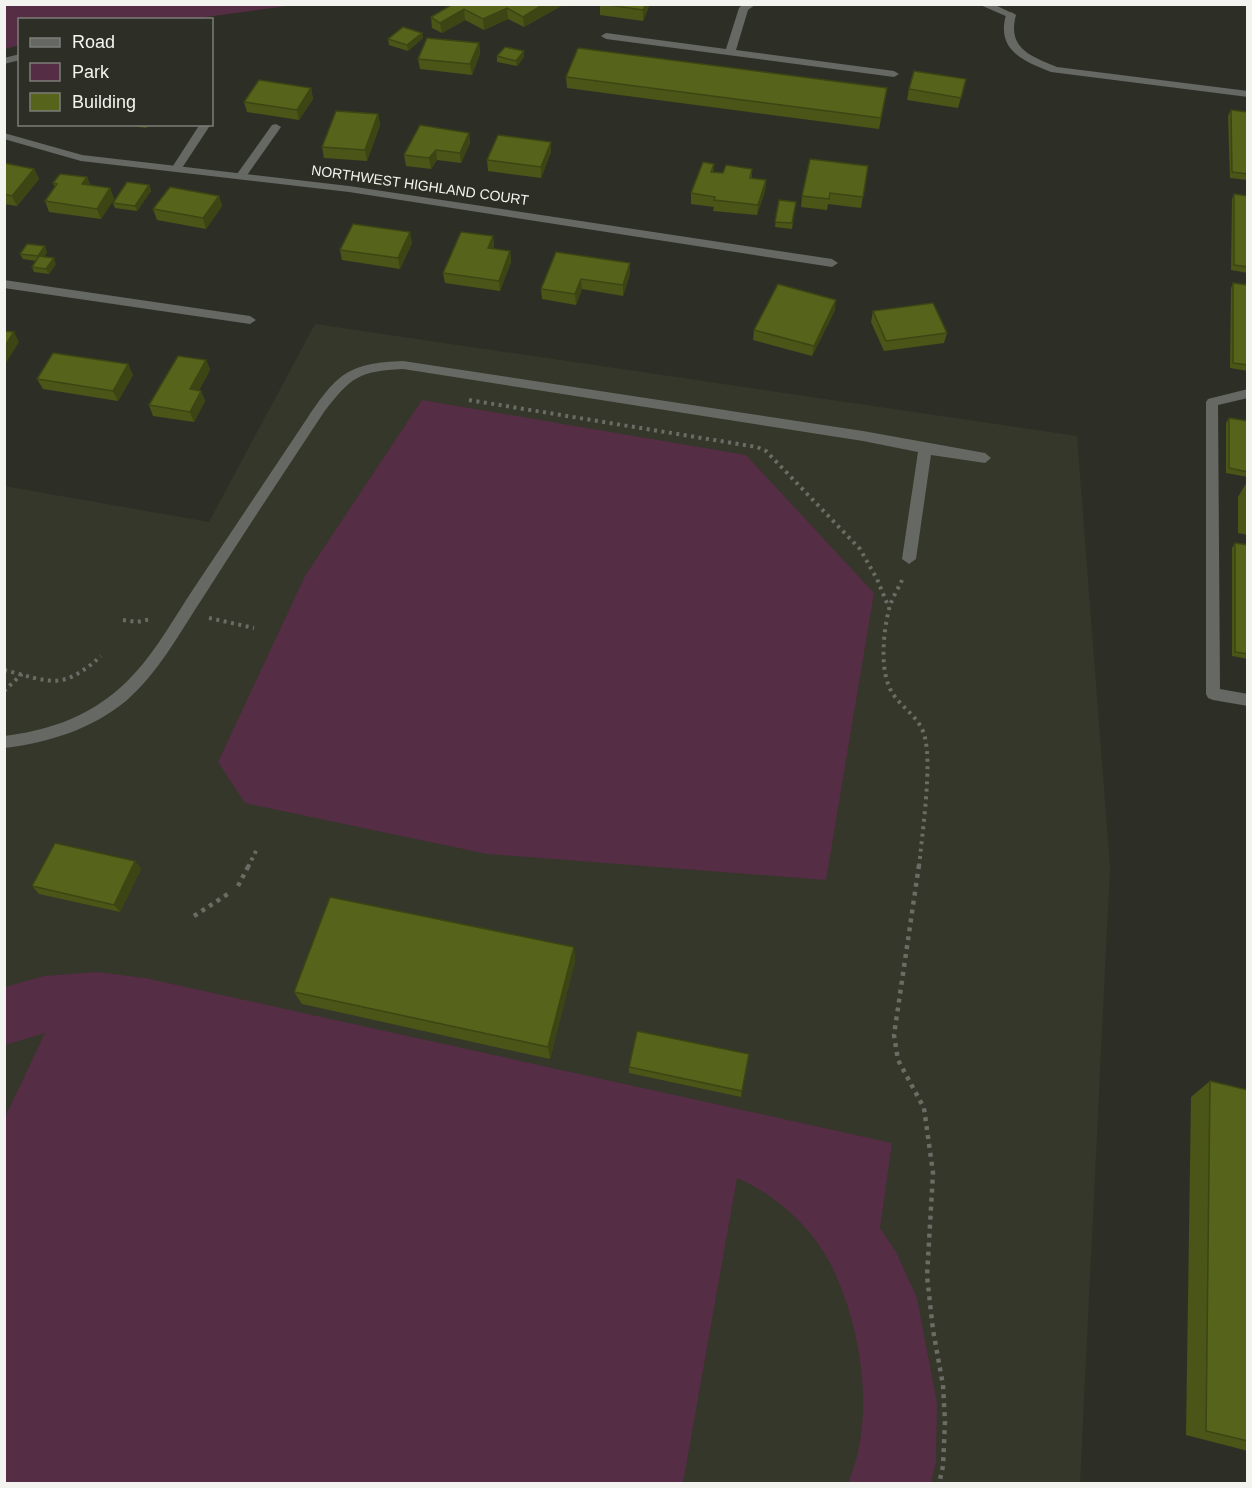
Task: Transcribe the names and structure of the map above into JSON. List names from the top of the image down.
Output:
{
  "streets": {
    "street": ["NORTHWEST HIGHLAND COURT"]
  },
  "legend": ["Road", "Park", "Building"]
}
